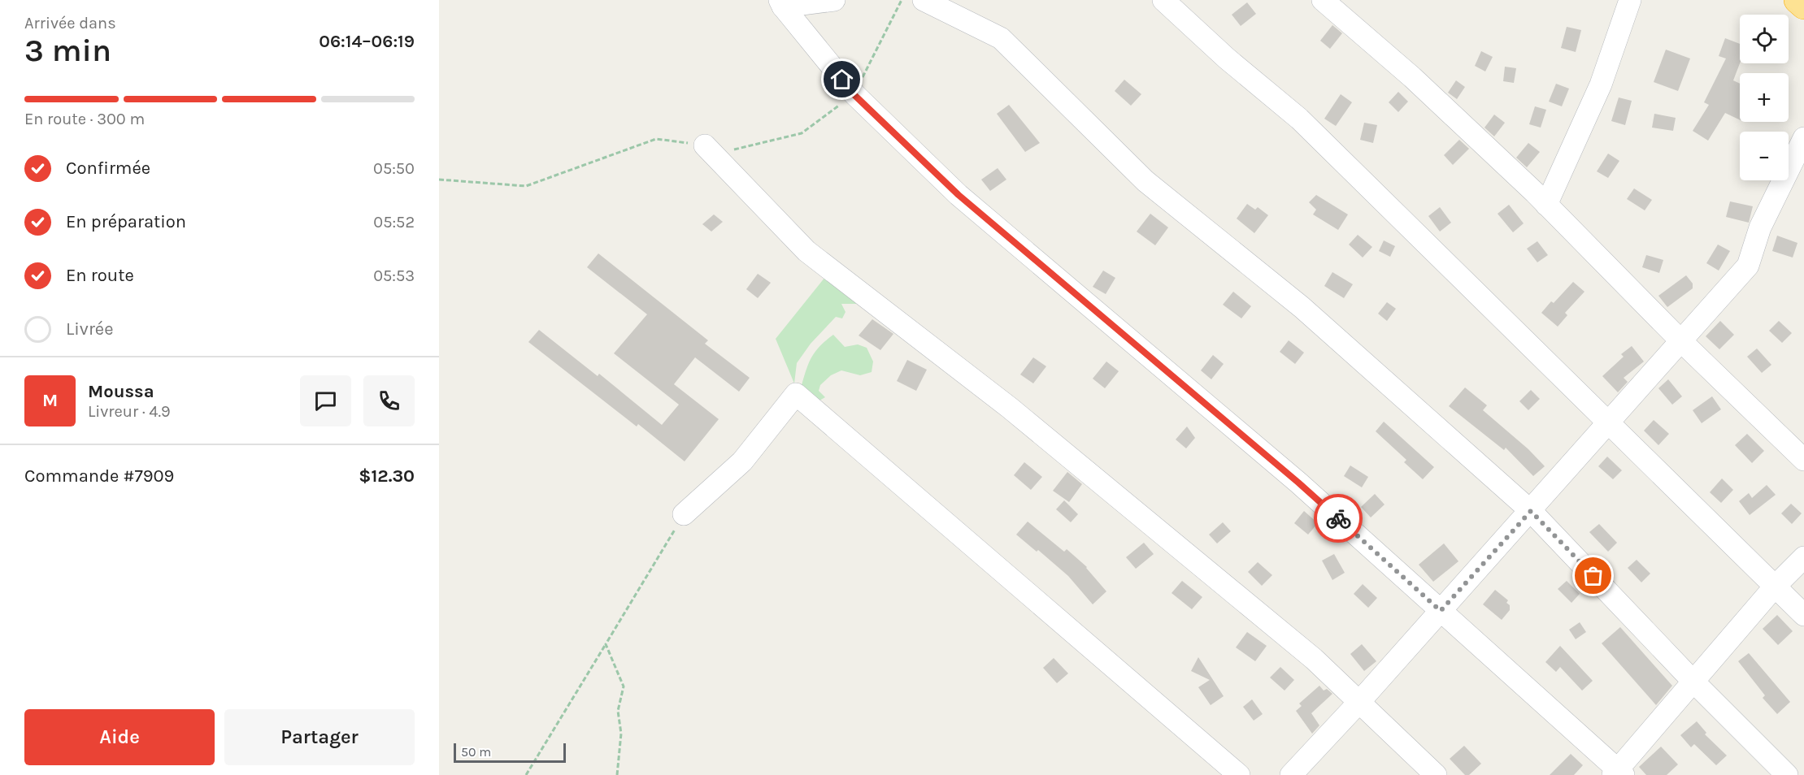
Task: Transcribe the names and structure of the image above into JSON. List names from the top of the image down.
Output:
{
  "scale_bar": "50 m",
  "page": {
    "heading": ["3 min", "Arrivée dans", "06:14–06:19"],
    "panel": [
      "Moussa",
      "Livreur · 4.9",
      "Commande #7909",
      "$12.30"
    ],
    "map_buttons": ["+", "−"],
    "bar": "En route · 300 m",
    "list": [
      ["Confirmée", "05:50"],
      ["En préparation", "05:52"],
      ["En route", "05:53"],
      "Livrée"
    ],
    "round": "M",
    "buttons": ["Aide", "Partager"],
    "scale": "50 m"
  }
}
